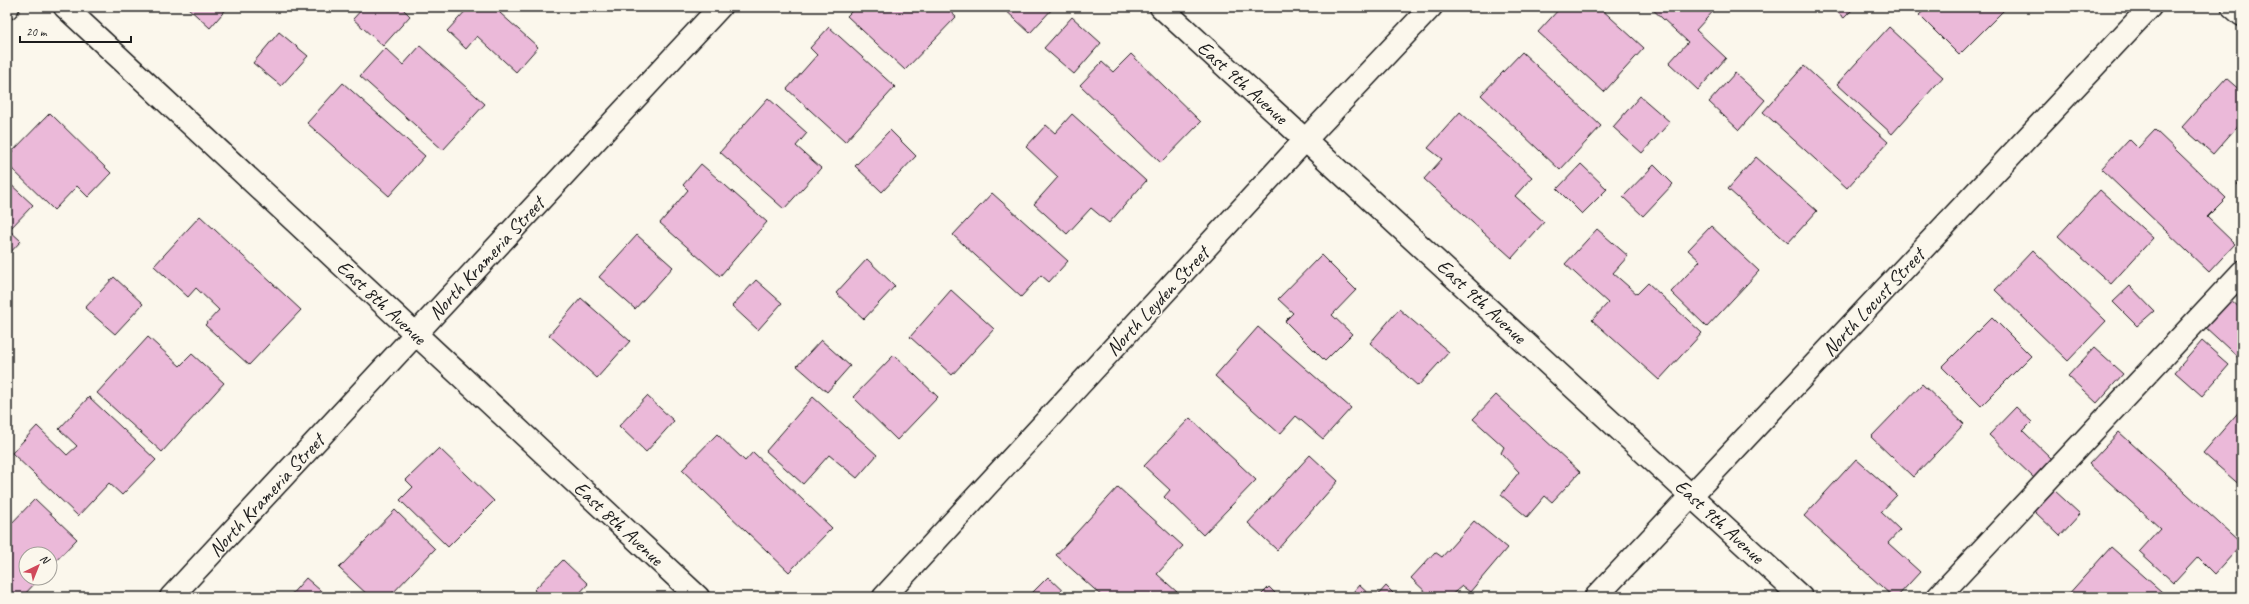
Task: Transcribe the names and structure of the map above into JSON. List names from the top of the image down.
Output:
{
  "streets": {
    "street": [
      "East 9th Avenue",
      "North Krameria Street",
      "North Leyden Street",
      "East 8th Avenue",
      "North Locust Street"
    ]
  },
  "crossings": [
    ["East 9th Avenue", "North Leyden Street"],
    ["East 9th Avenue", "North Locust Street"],
    ["North Krameria Street", "East 8th Avenue"]
  ],
  "scale_bar": "20 m",
  "north": "top right"
}
